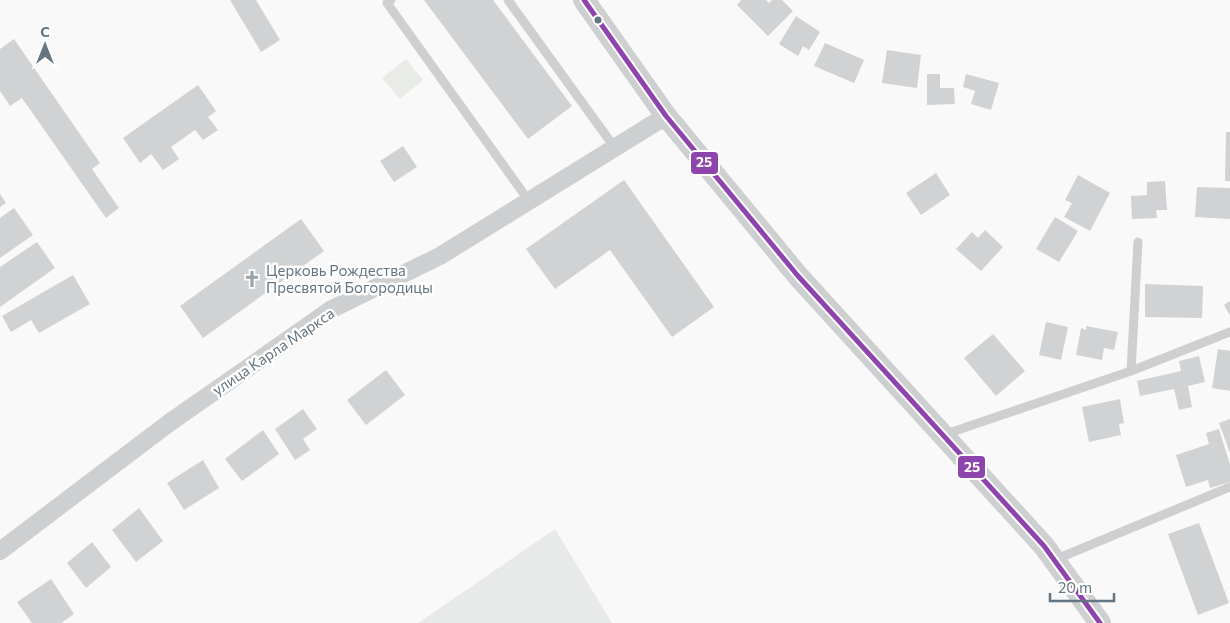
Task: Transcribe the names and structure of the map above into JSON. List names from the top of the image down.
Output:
{
  "streets": {
    "street": ["улица Карла Маркса"]
  },
  "places": {
    "church": ["Церковь Рождества Пресвятой Богородицы"]
  },
  "lines": ["transit line 25"],
  "scale_bar": "20 m",
  "north": "top"
}
